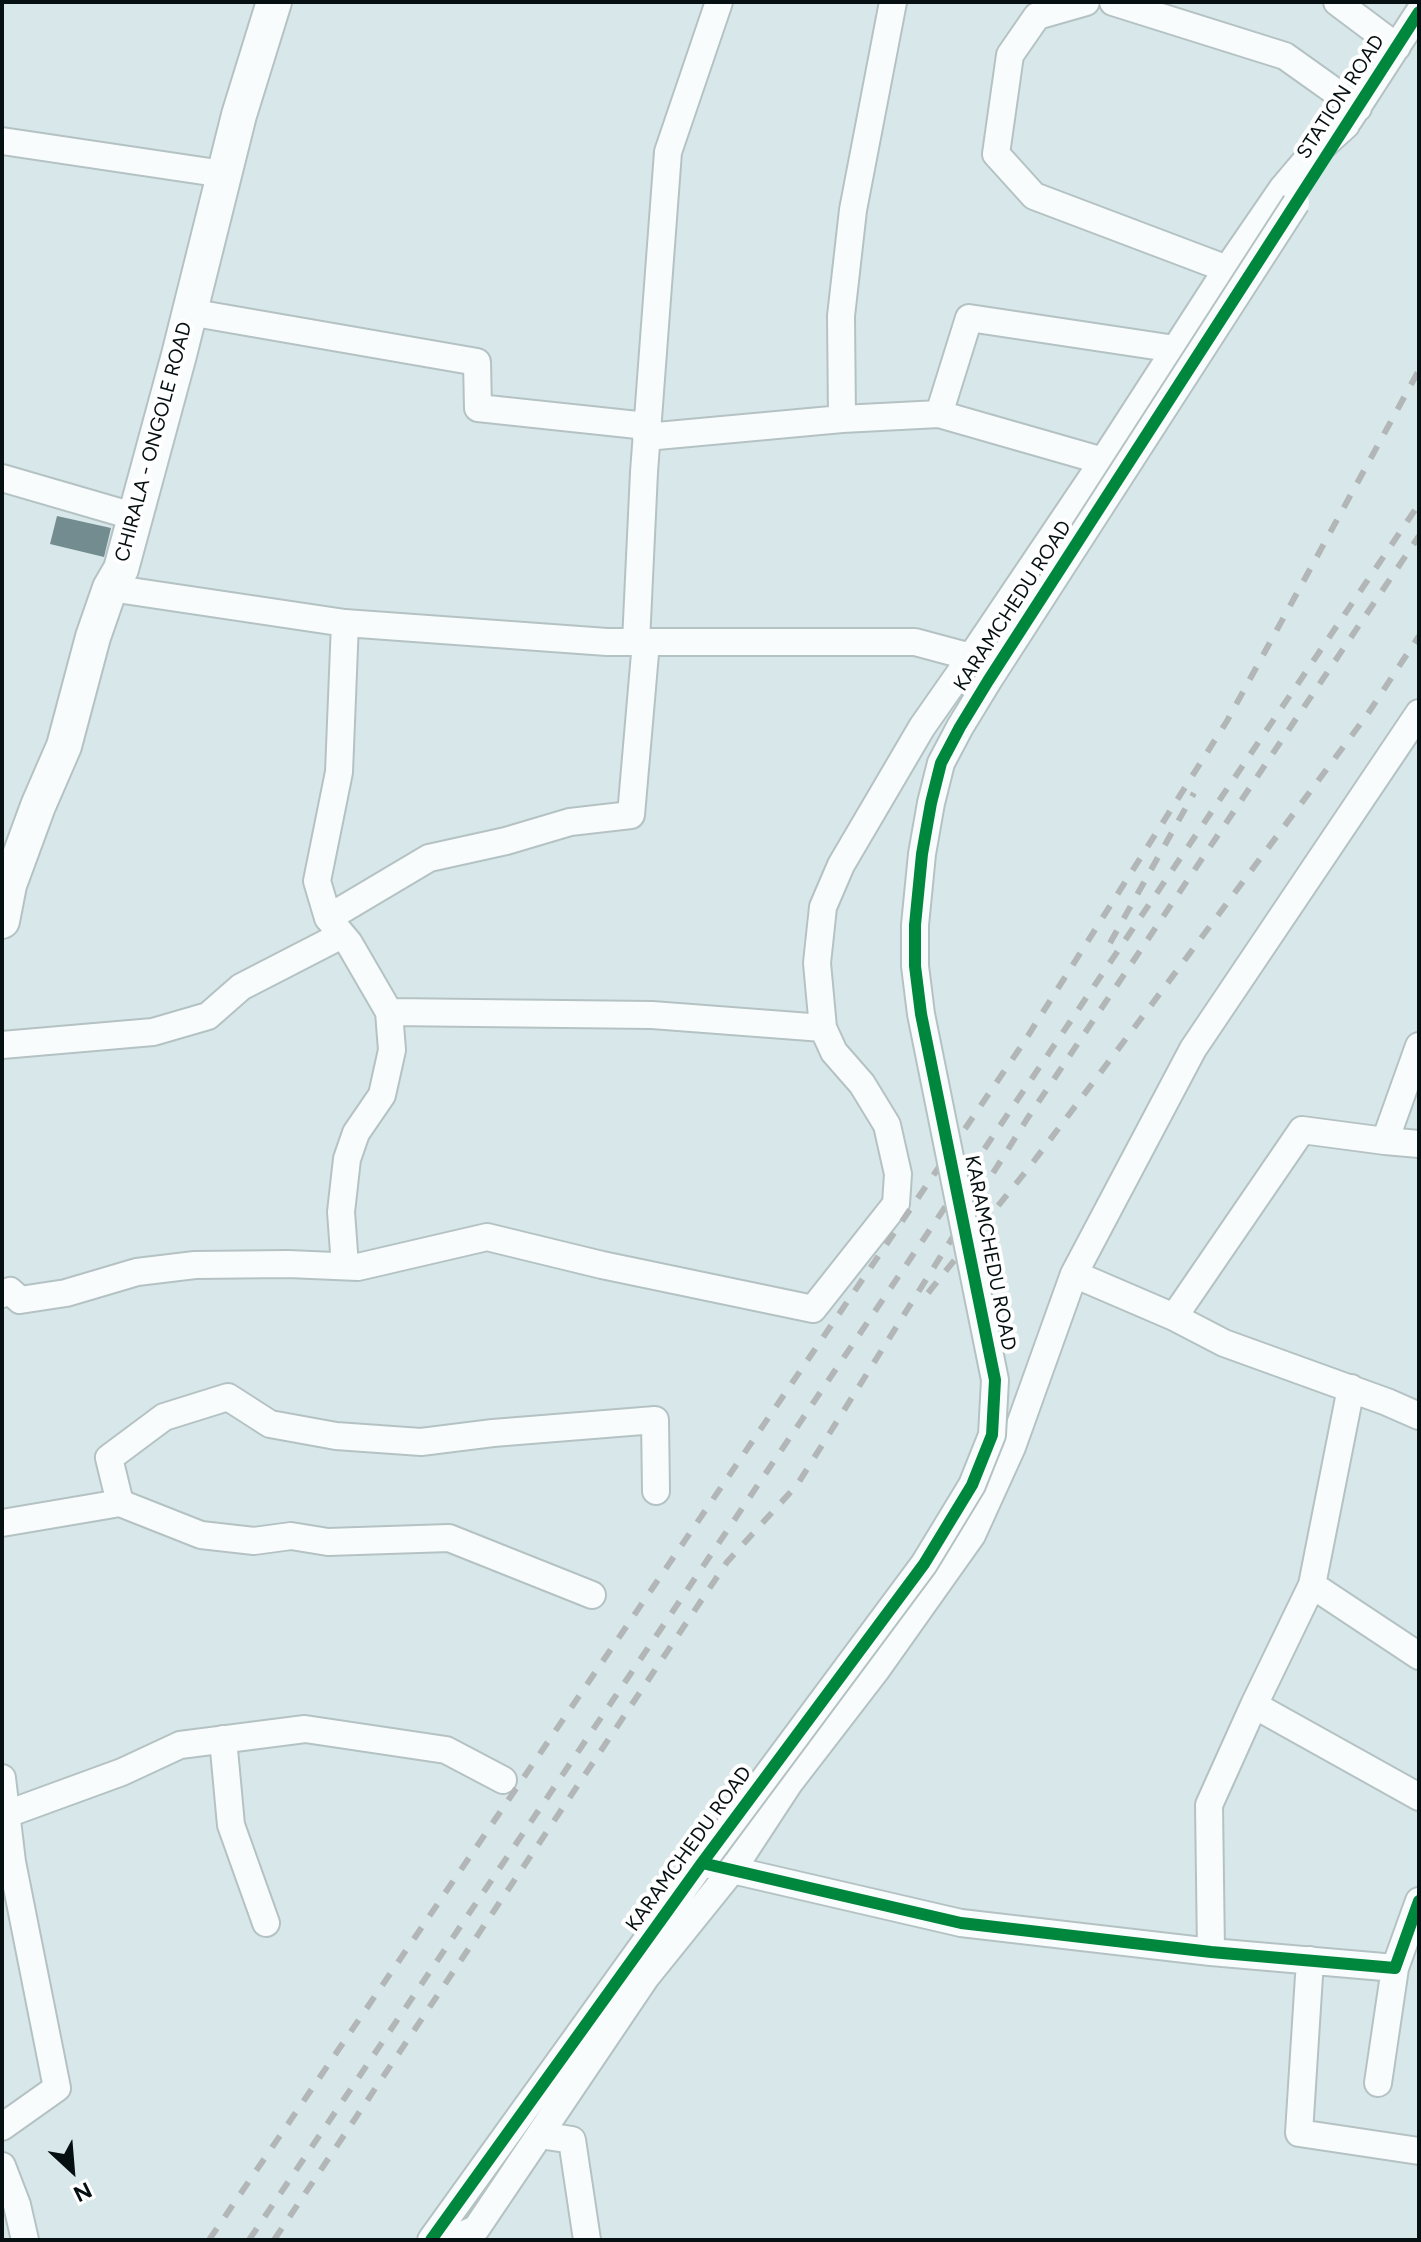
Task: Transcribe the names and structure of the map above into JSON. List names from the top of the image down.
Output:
{
  "streets": {
    "main road": ["CHIRALA - ONGOLE ROAD"],
    "street": ["STATION ROAD", "KARAMCHEDU ROAD"]
  },
  "crossings": [
    ["STATION ROAD", "KARAMCHEDU ROAD"]
  ],
  "north": "bottom right"
}
